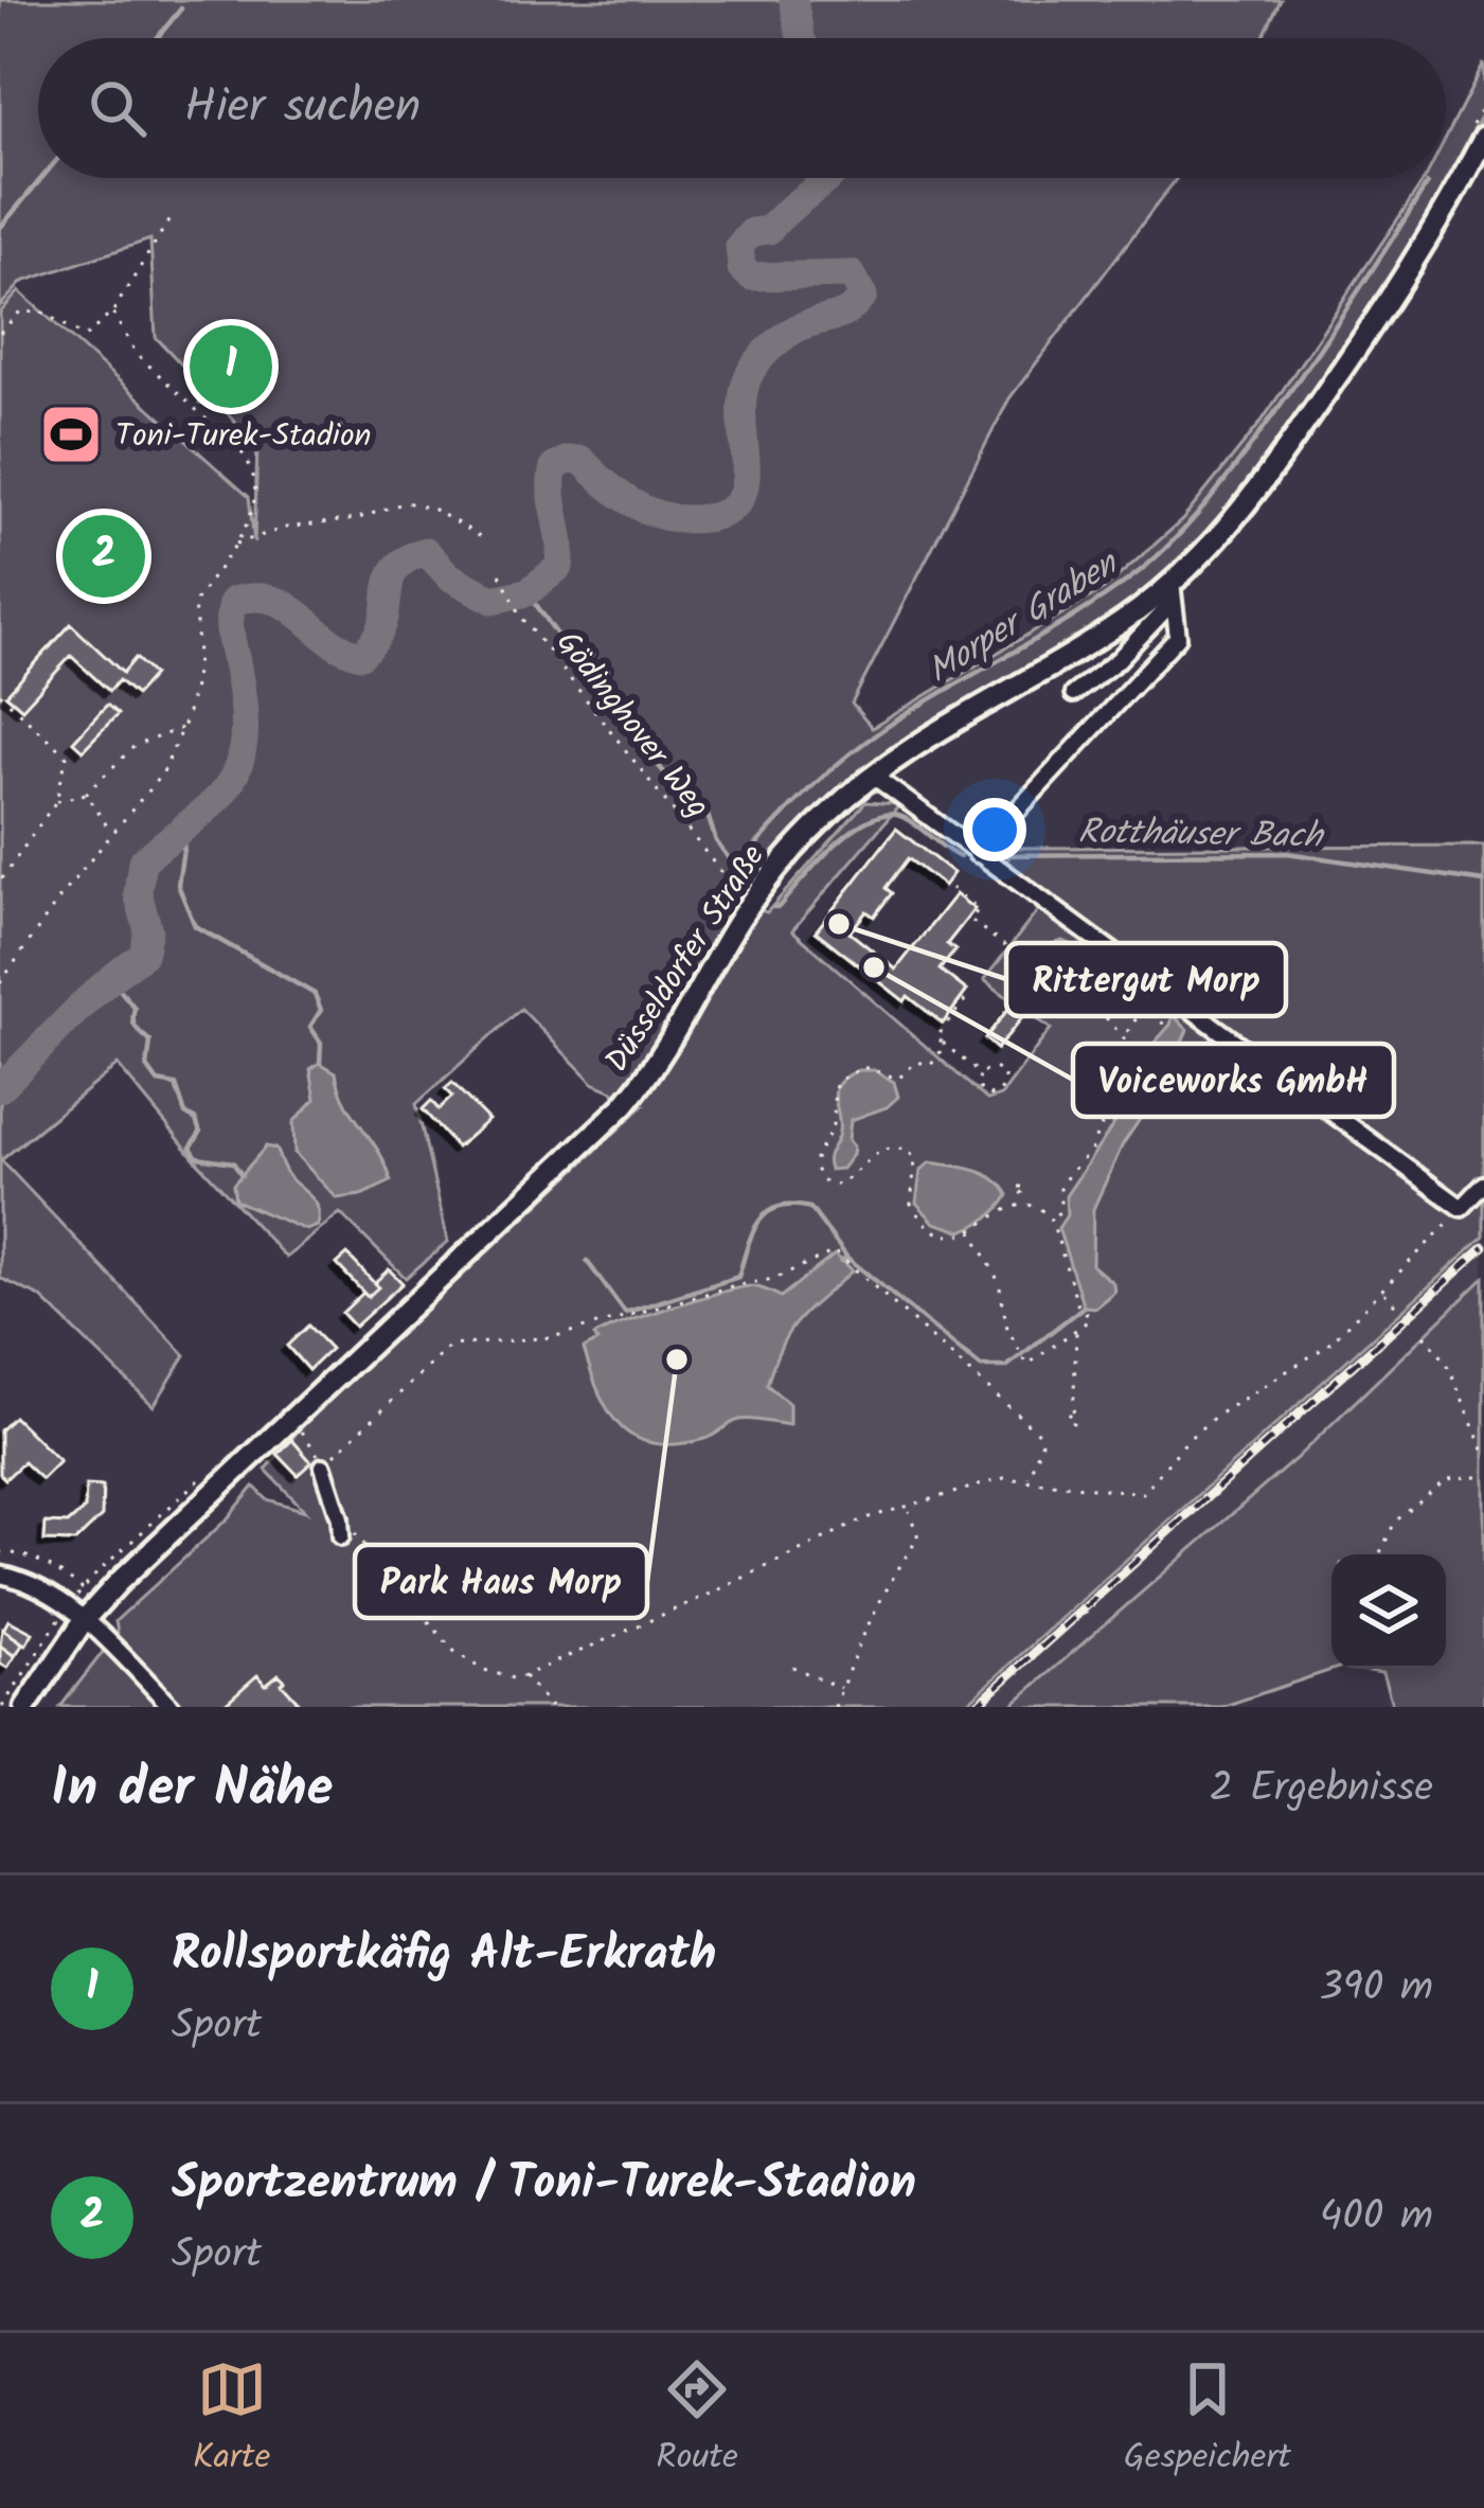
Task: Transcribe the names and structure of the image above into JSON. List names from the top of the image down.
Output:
{
  "streets": {
    "main road": ["Düsseldorfer Straße"],
    "path": ["Gödinghover Weg"]
  },
  "water": ["Morper Graben", "Rotthäuser Bach"],
  "places": {
    "sports": ["Toni-Turek-Stadion"],
    "other": ["Rittergut Morp", "Voiceworks GmbH", "Park Haus Morp"]
  },
  "page": {
    "search": "Hier suchen",
    "pins": ["1", "2"],
    "heading": ["In der Nähe", "2 Ergebnisse"],
    "list": [
      {
        "mark": "1",
        "name": "Rollsportkäfig Alt-Erkrath",
        "note": "Sport",
        "value": "390 m"
      },
      {
        "mark": "2",
        "name": "Sportzentrum / Toni-Turek-Stadion",
        "note": "Sport",
        "value": "400 m"
      }
    ],
    "nav": ["Karte", "Route", "Gespeichert"]
  }
}
